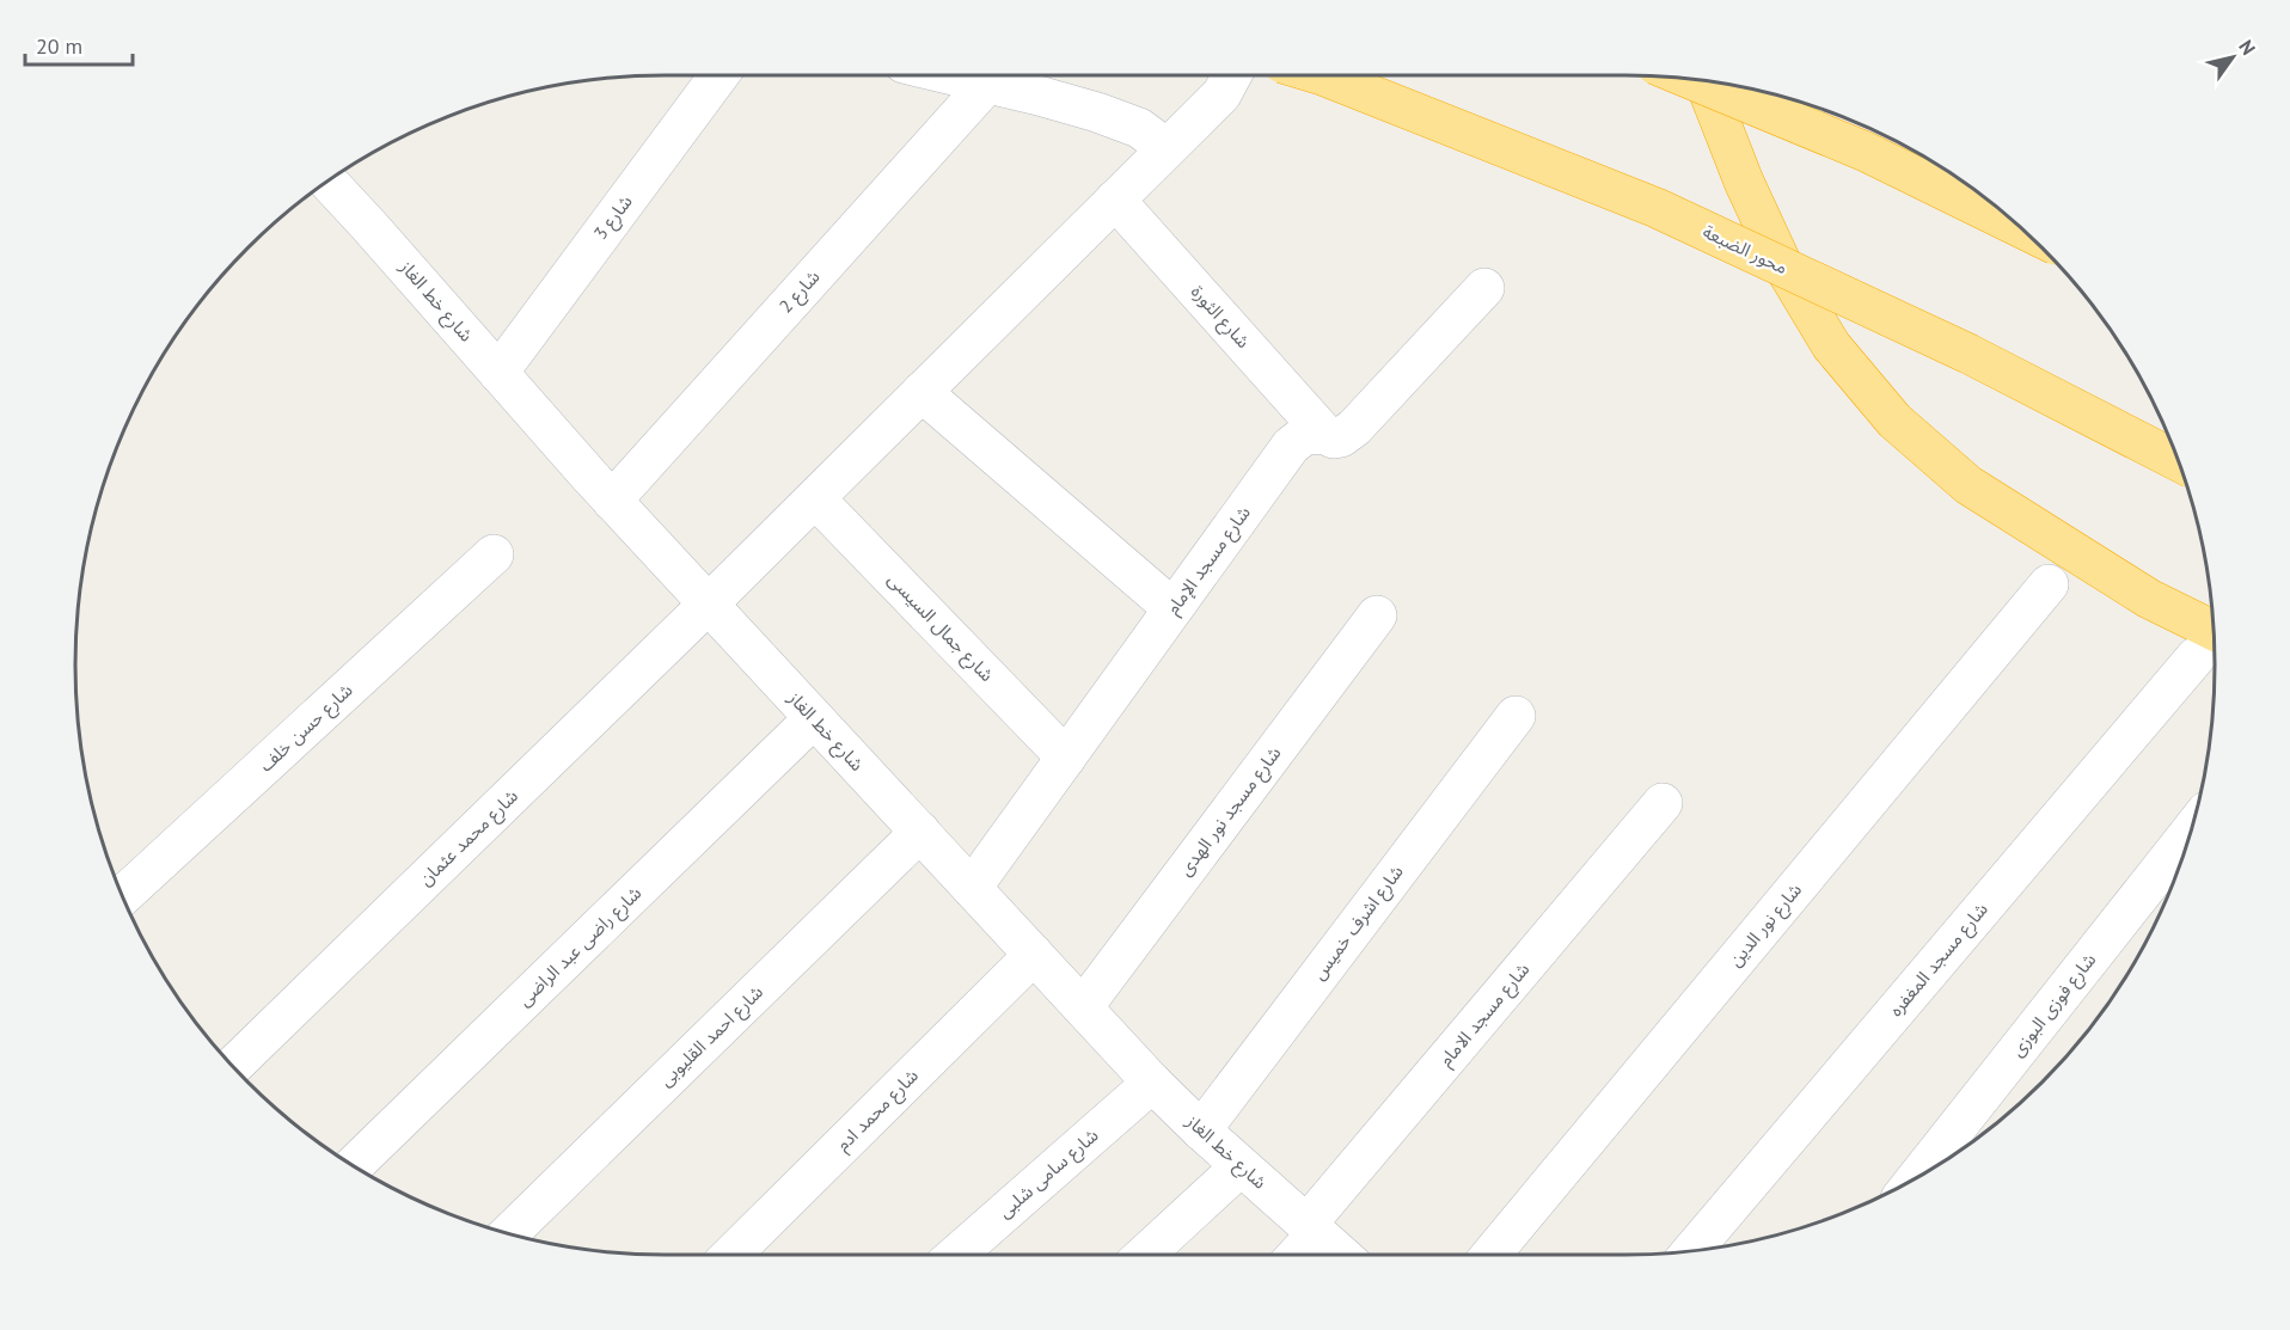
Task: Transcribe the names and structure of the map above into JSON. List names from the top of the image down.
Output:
{
  "streets": {
    "highway": ["محور الضبعة"],
    "street": [
      "شارع 3",
      "شارع 2",
      "شارع خط الغاز",
      "شارع الثورة",
      "شارع مسجد الإمام",
      "شارع جمال السيسى",
      "شارع حسن خلف",
      "شارع مسجد نور الهدى",
      "شارع محمد عثمان",
      "شارع اشرف خميس",
      "شارع نور الدين",
      "شارع راضى عبد الراضى",
      "شارع مسجد المغفره",
      "شارع فوزى البوزى",
      "شارع مسجد الامام",
      "شارع احمد القليوبى",
      "شارع محمد ادم",
      "شارع سامى شلبى"
    ]
  },
  "crossings": [
    ["شارع 3", "شارع خط الغاز"],
    ["شارع 2", "شارع خط الغاز"],
    ["شارع خط الغاز", "شارع مسجد الإمام"],
    ["شارع خط الغاز", "شارع مسجد نور الهدى"],
    ["شارع خط الغاز", "شارع محمد عثمان"],
    ["شارع خط الغاز", "شارع اشرف خميس"],
    ["شارع خط الغاز", "شارع راضى عبد الراضى"],
    ["شارع خط الغاز", "شارع مسجد الامام"],
    ["شارع خط الغاز", "شارع احمد القليوبى"],
    ["شارع خط الغاز", "شارع محمد ادم"],
    ["شارع خط الغاز", "شارع سامى شلبى"],
    ["شارع الثورة", "شارع مسجد الإمام"],
    ["شارع الثورة", "شارع محمد عثمان"],
    ["شارع مسجد الإمام", "شارع جمال السيسى"],
    ["شارع جمال السيسى", "شارع محمد عثمان"]
  ],
  "scale_bar": "20 m",
  "north": "top right"
}
